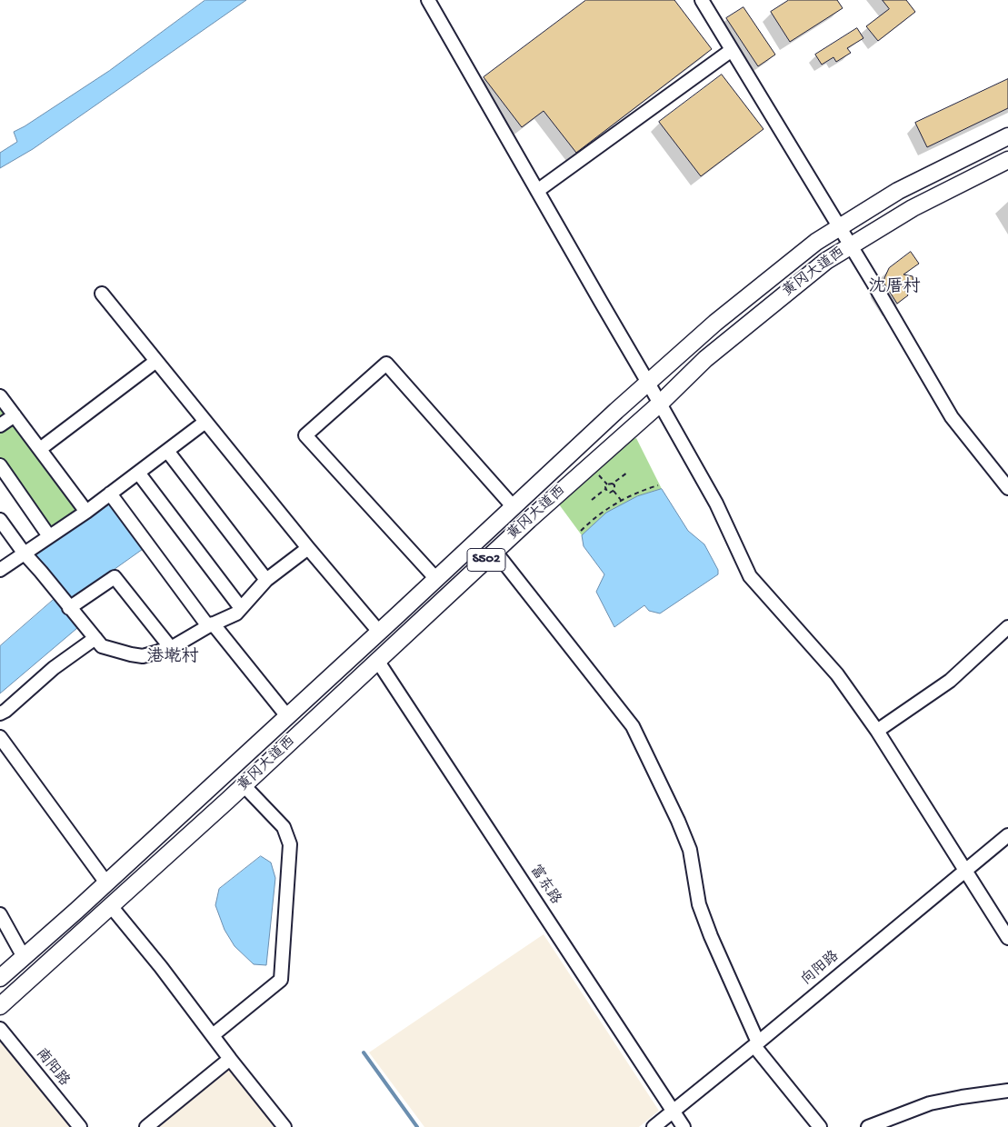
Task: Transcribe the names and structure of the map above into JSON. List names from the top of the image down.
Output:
{
  "streets": {
    "main road": ["黄冈大道西", "S502"],
    "street": ["富东路", "向阳路", "南阳路"]
  },
  "crossings": [
    ["黄冈大道西", "富东路"],
    ["富东路", "向阳路"]
  ],
  "districts": ["沈厝村", "港墘村"]
}
